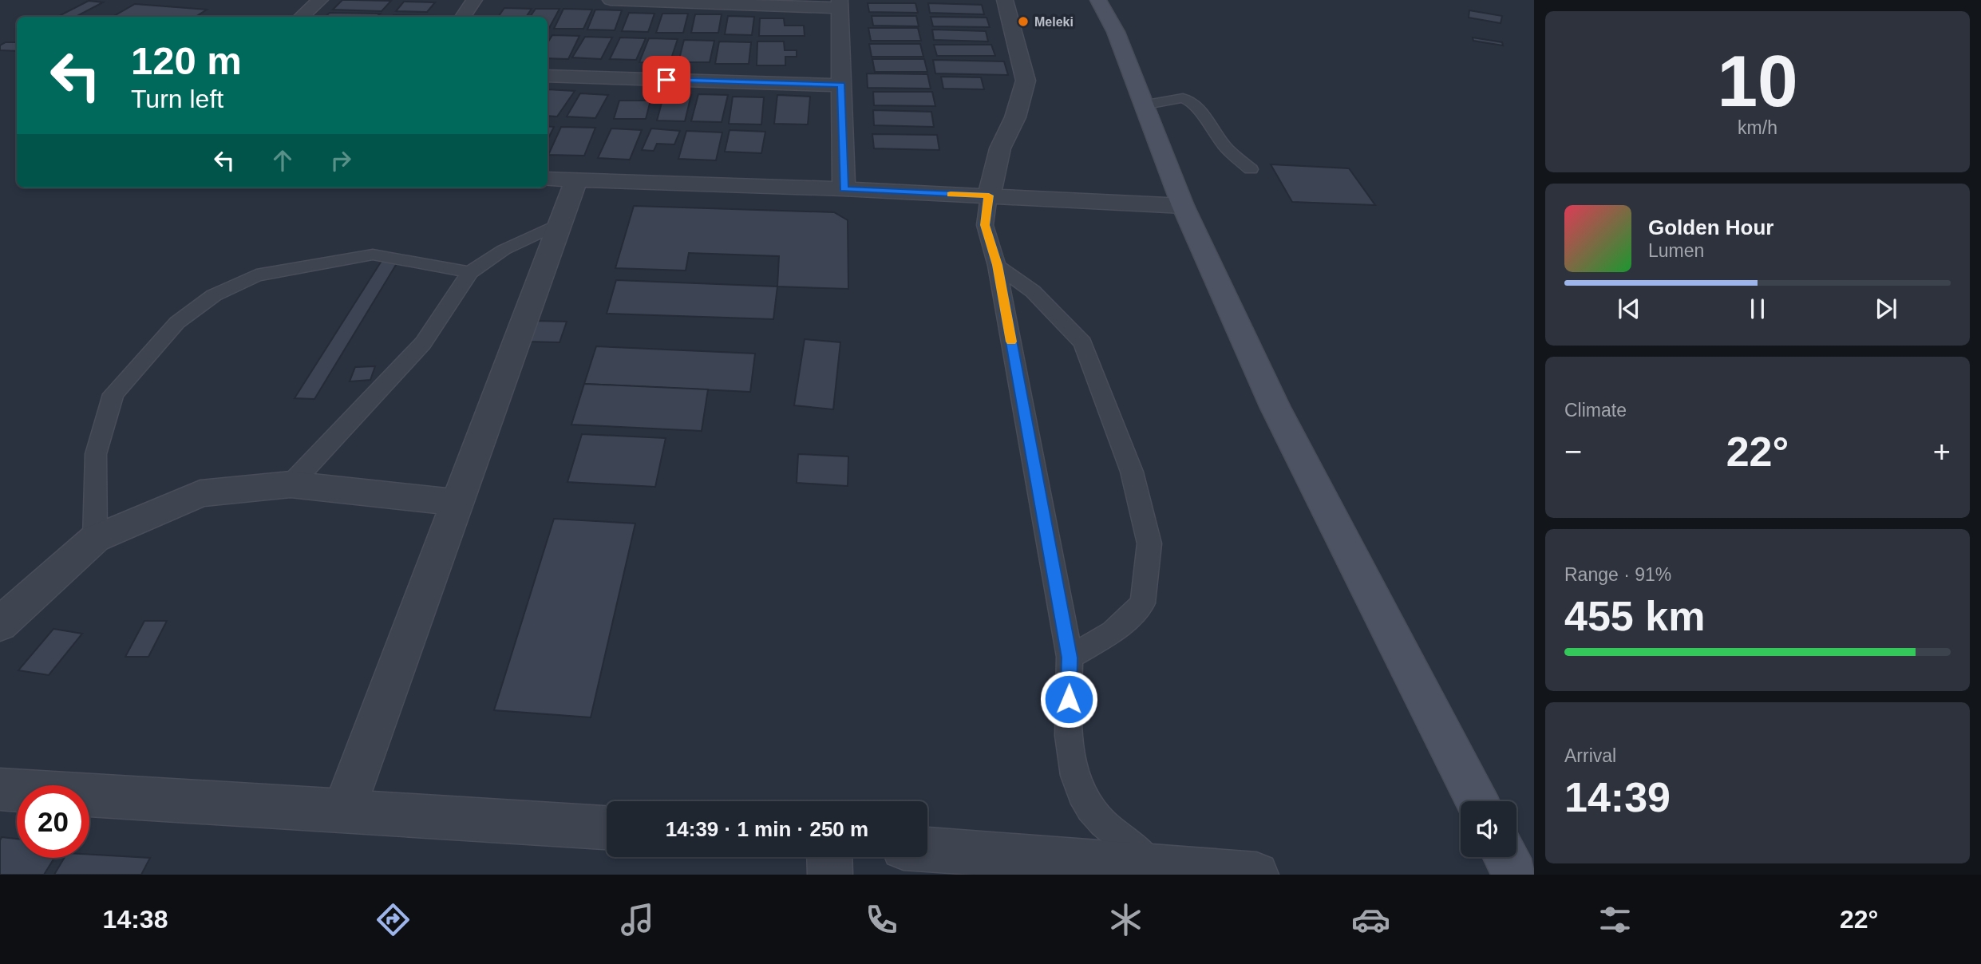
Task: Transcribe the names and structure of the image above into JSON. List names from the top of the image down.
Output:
{
  "places": ["Meleki"],
  "page": {
    "tile": [
      ["10", "km/h"],
      "Climate",
      ["Range · 91%", "455 km"],
      ["Arrival", "14:39"]
    ],
    "turn": ["120 m", "Turn left"],
    "song": ["Golden Hour", "Lumen"],
    "heat": ["−", "22°", "+"],
    "limit": "20",
    "trip": "14:39 · 1 min · 250 m",
    "tabs": ["14:38", "22°"]
  }
}
